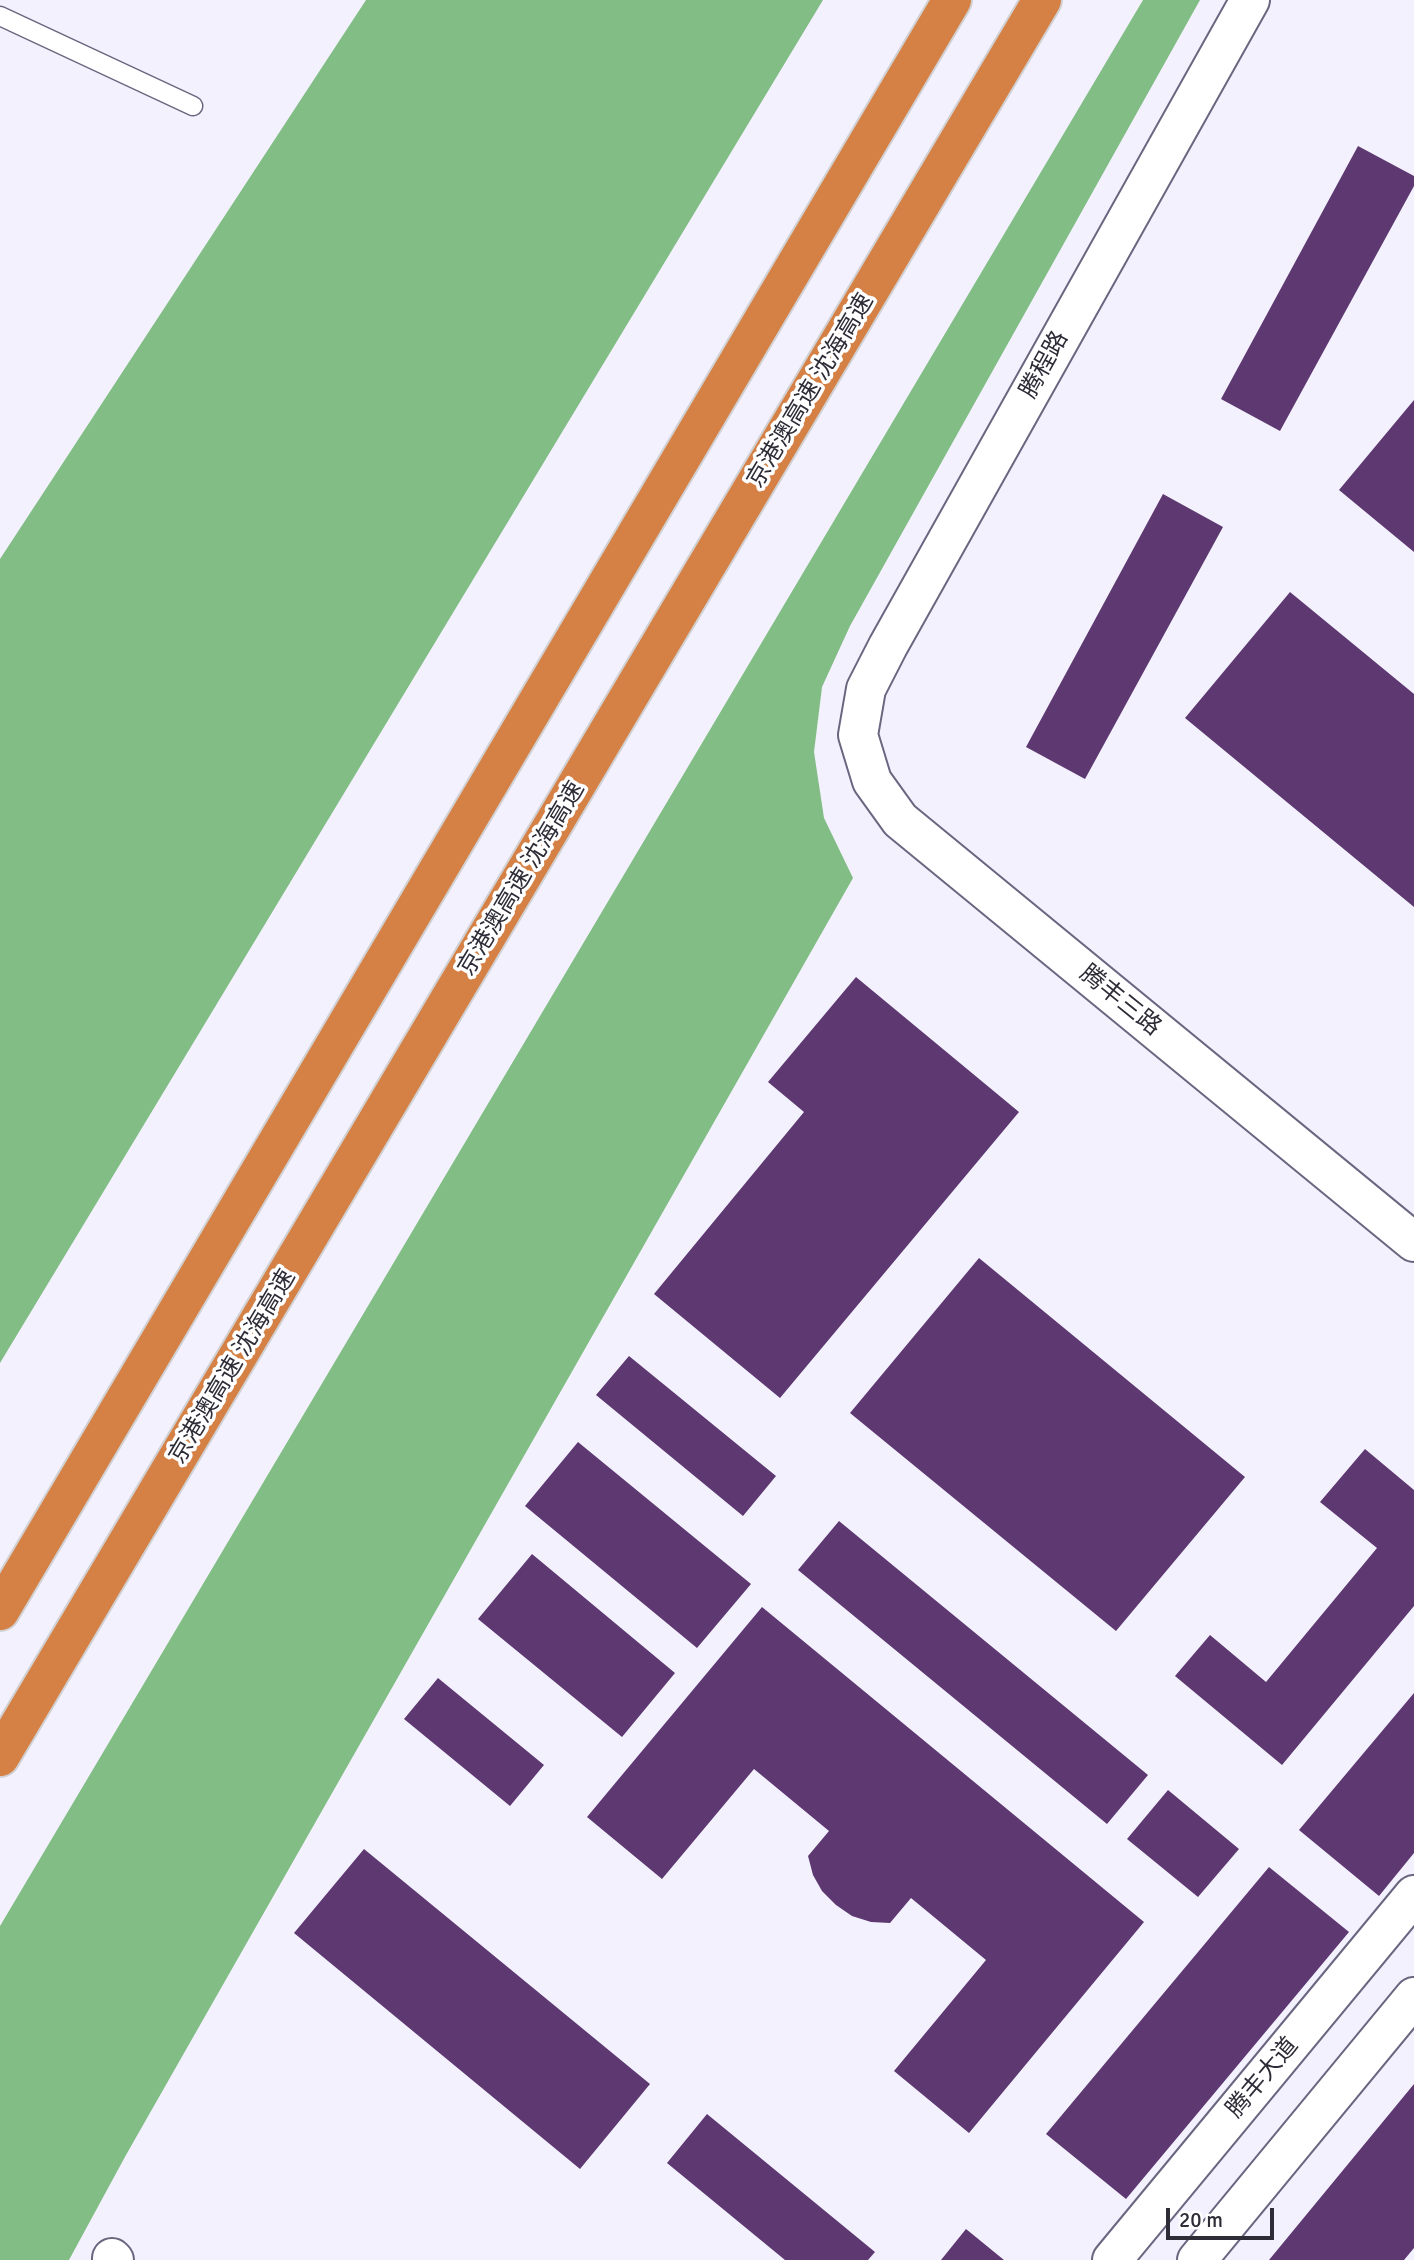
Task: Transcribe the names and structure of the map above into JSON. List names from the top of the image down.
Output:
{
  "streets": {
    "highway": ["京港澳高速 沈海高速"],
    "street": ["腾程路", "腾丰三路", "腾丰大道"]
  },
  "crossings": [
    ["腾程路", "腾丰三路"]
  ],
  "scale_bar": "20 m"
}
